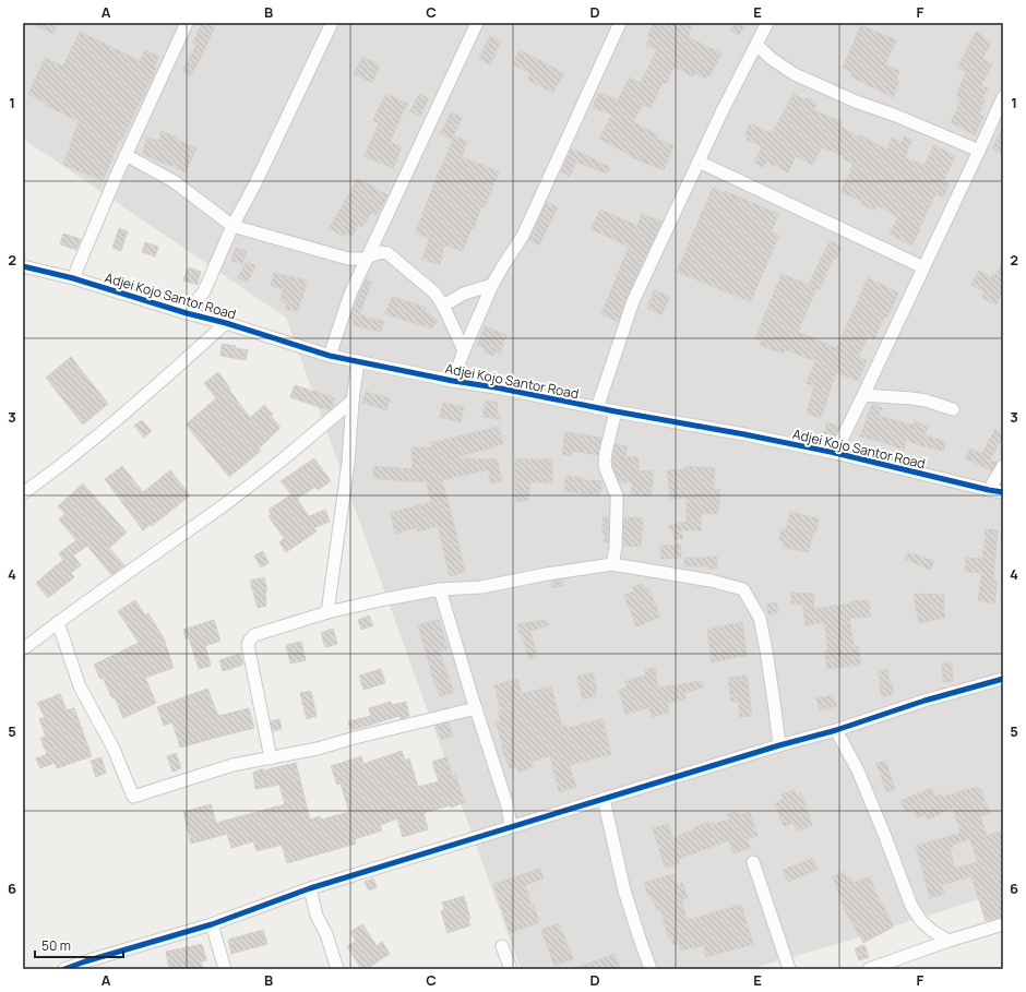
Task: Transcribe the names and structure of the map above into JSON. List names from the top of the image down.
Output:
{
  "streets": {
    "street": ["Adjei Kojo Santor Road"]
  },
  "scale_bar": "50 m",
  "grid": {
    "columns": [
      "A",
      "B",
      "C",
      "D",
      "E",
      "F"
    ],
    "rows": [
      "1",
      "2",
      "3",
      "4",
      "5",
      "6"
    ]
  }
}
